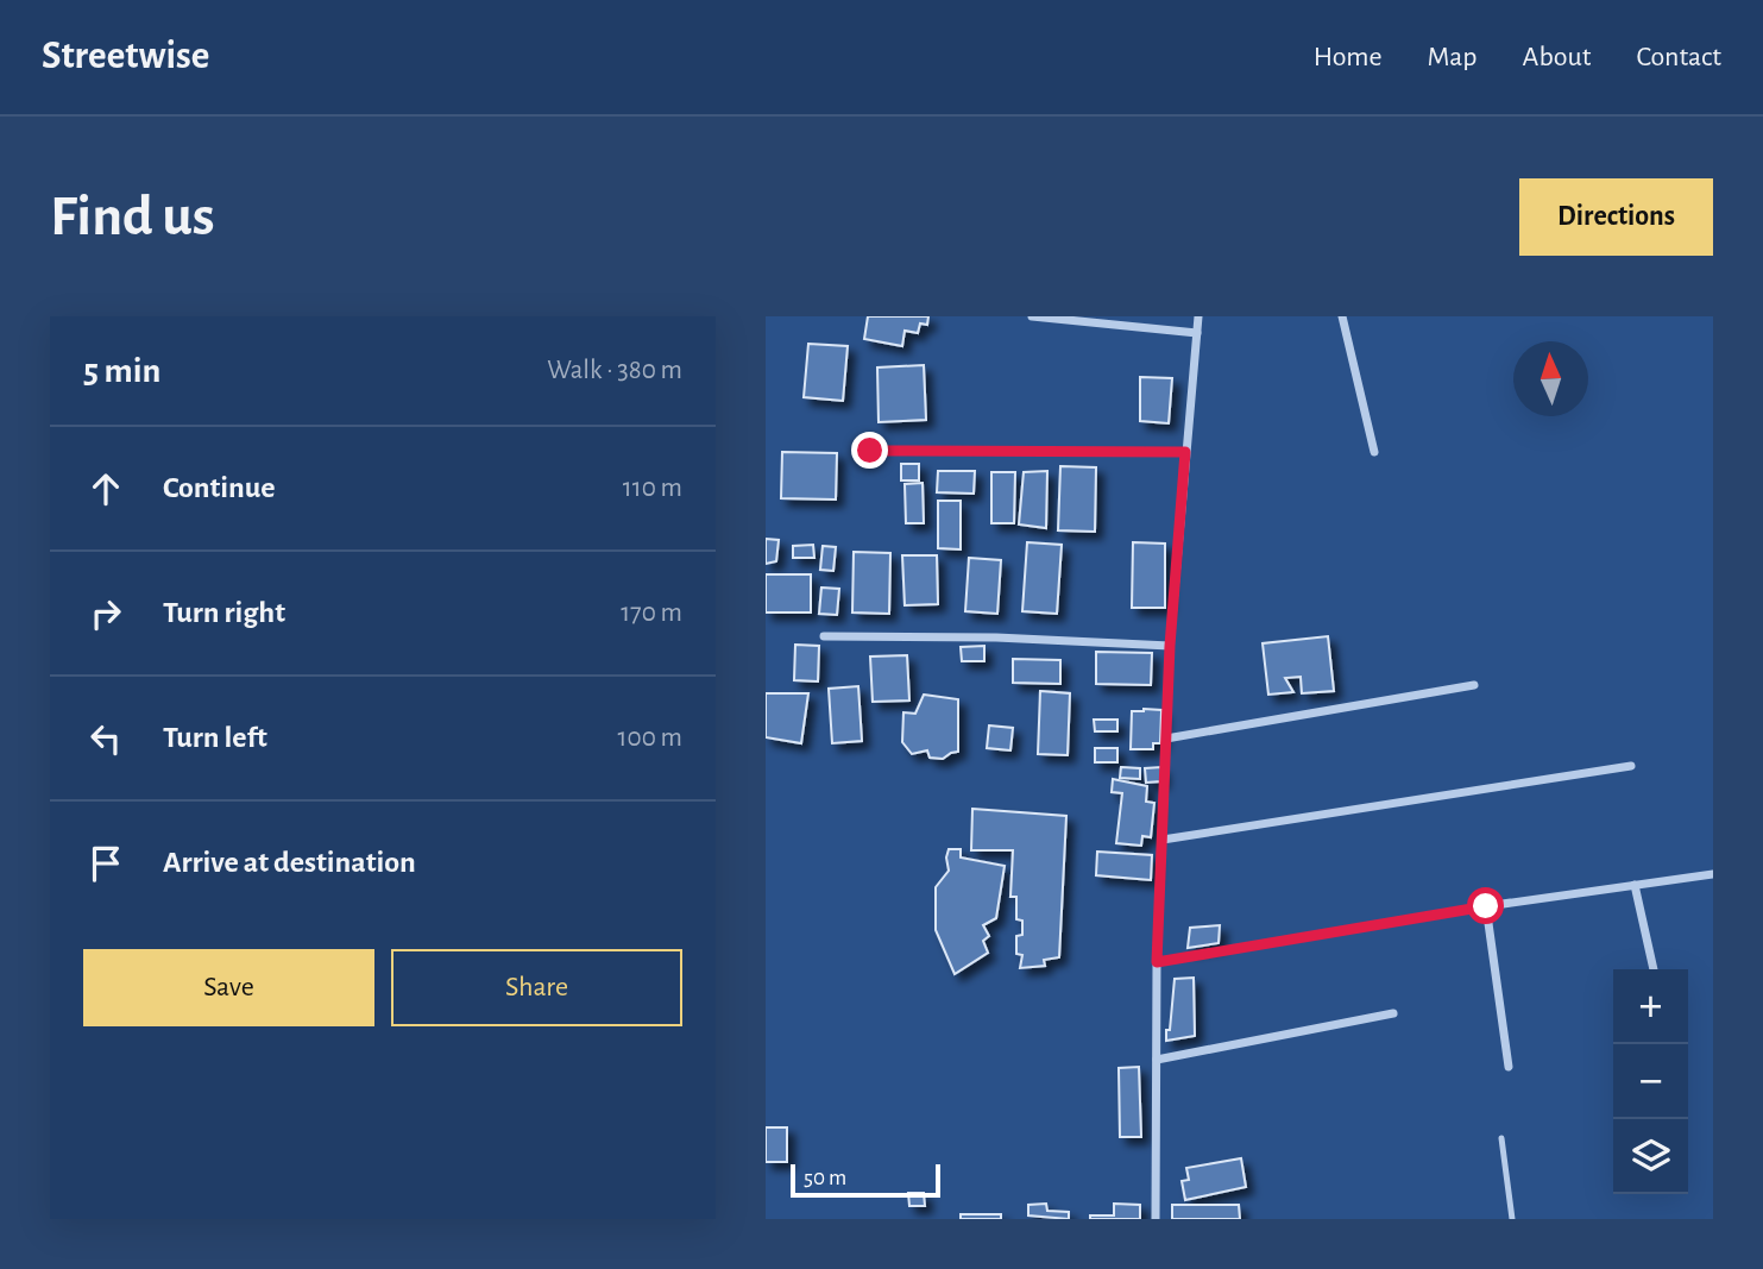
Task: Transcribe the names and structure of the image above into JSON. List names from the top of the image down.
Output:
{
  "scale_bar": "50 m",
  "north": "top",
  "page": {
    "header": "Streetwise",
    "nav": [
      "Home",
      "Map",
      "About",
      "Contact"
    ],
    "buttons": [
      "Directions",
      ["Save", "Share"]
    ],
    "title": "Find us",
    "heading": ["5 min", "Walk · 380 m"],
    "list": [
      ["Continue", "110 m"],
      ["Turn right", "170 m"],
      ["Turn left", "100 m"],
      "Arrive at destination"
    ],
    "map_buttons": ["+", "−"],
    "scale": "50 m"
  }
}
